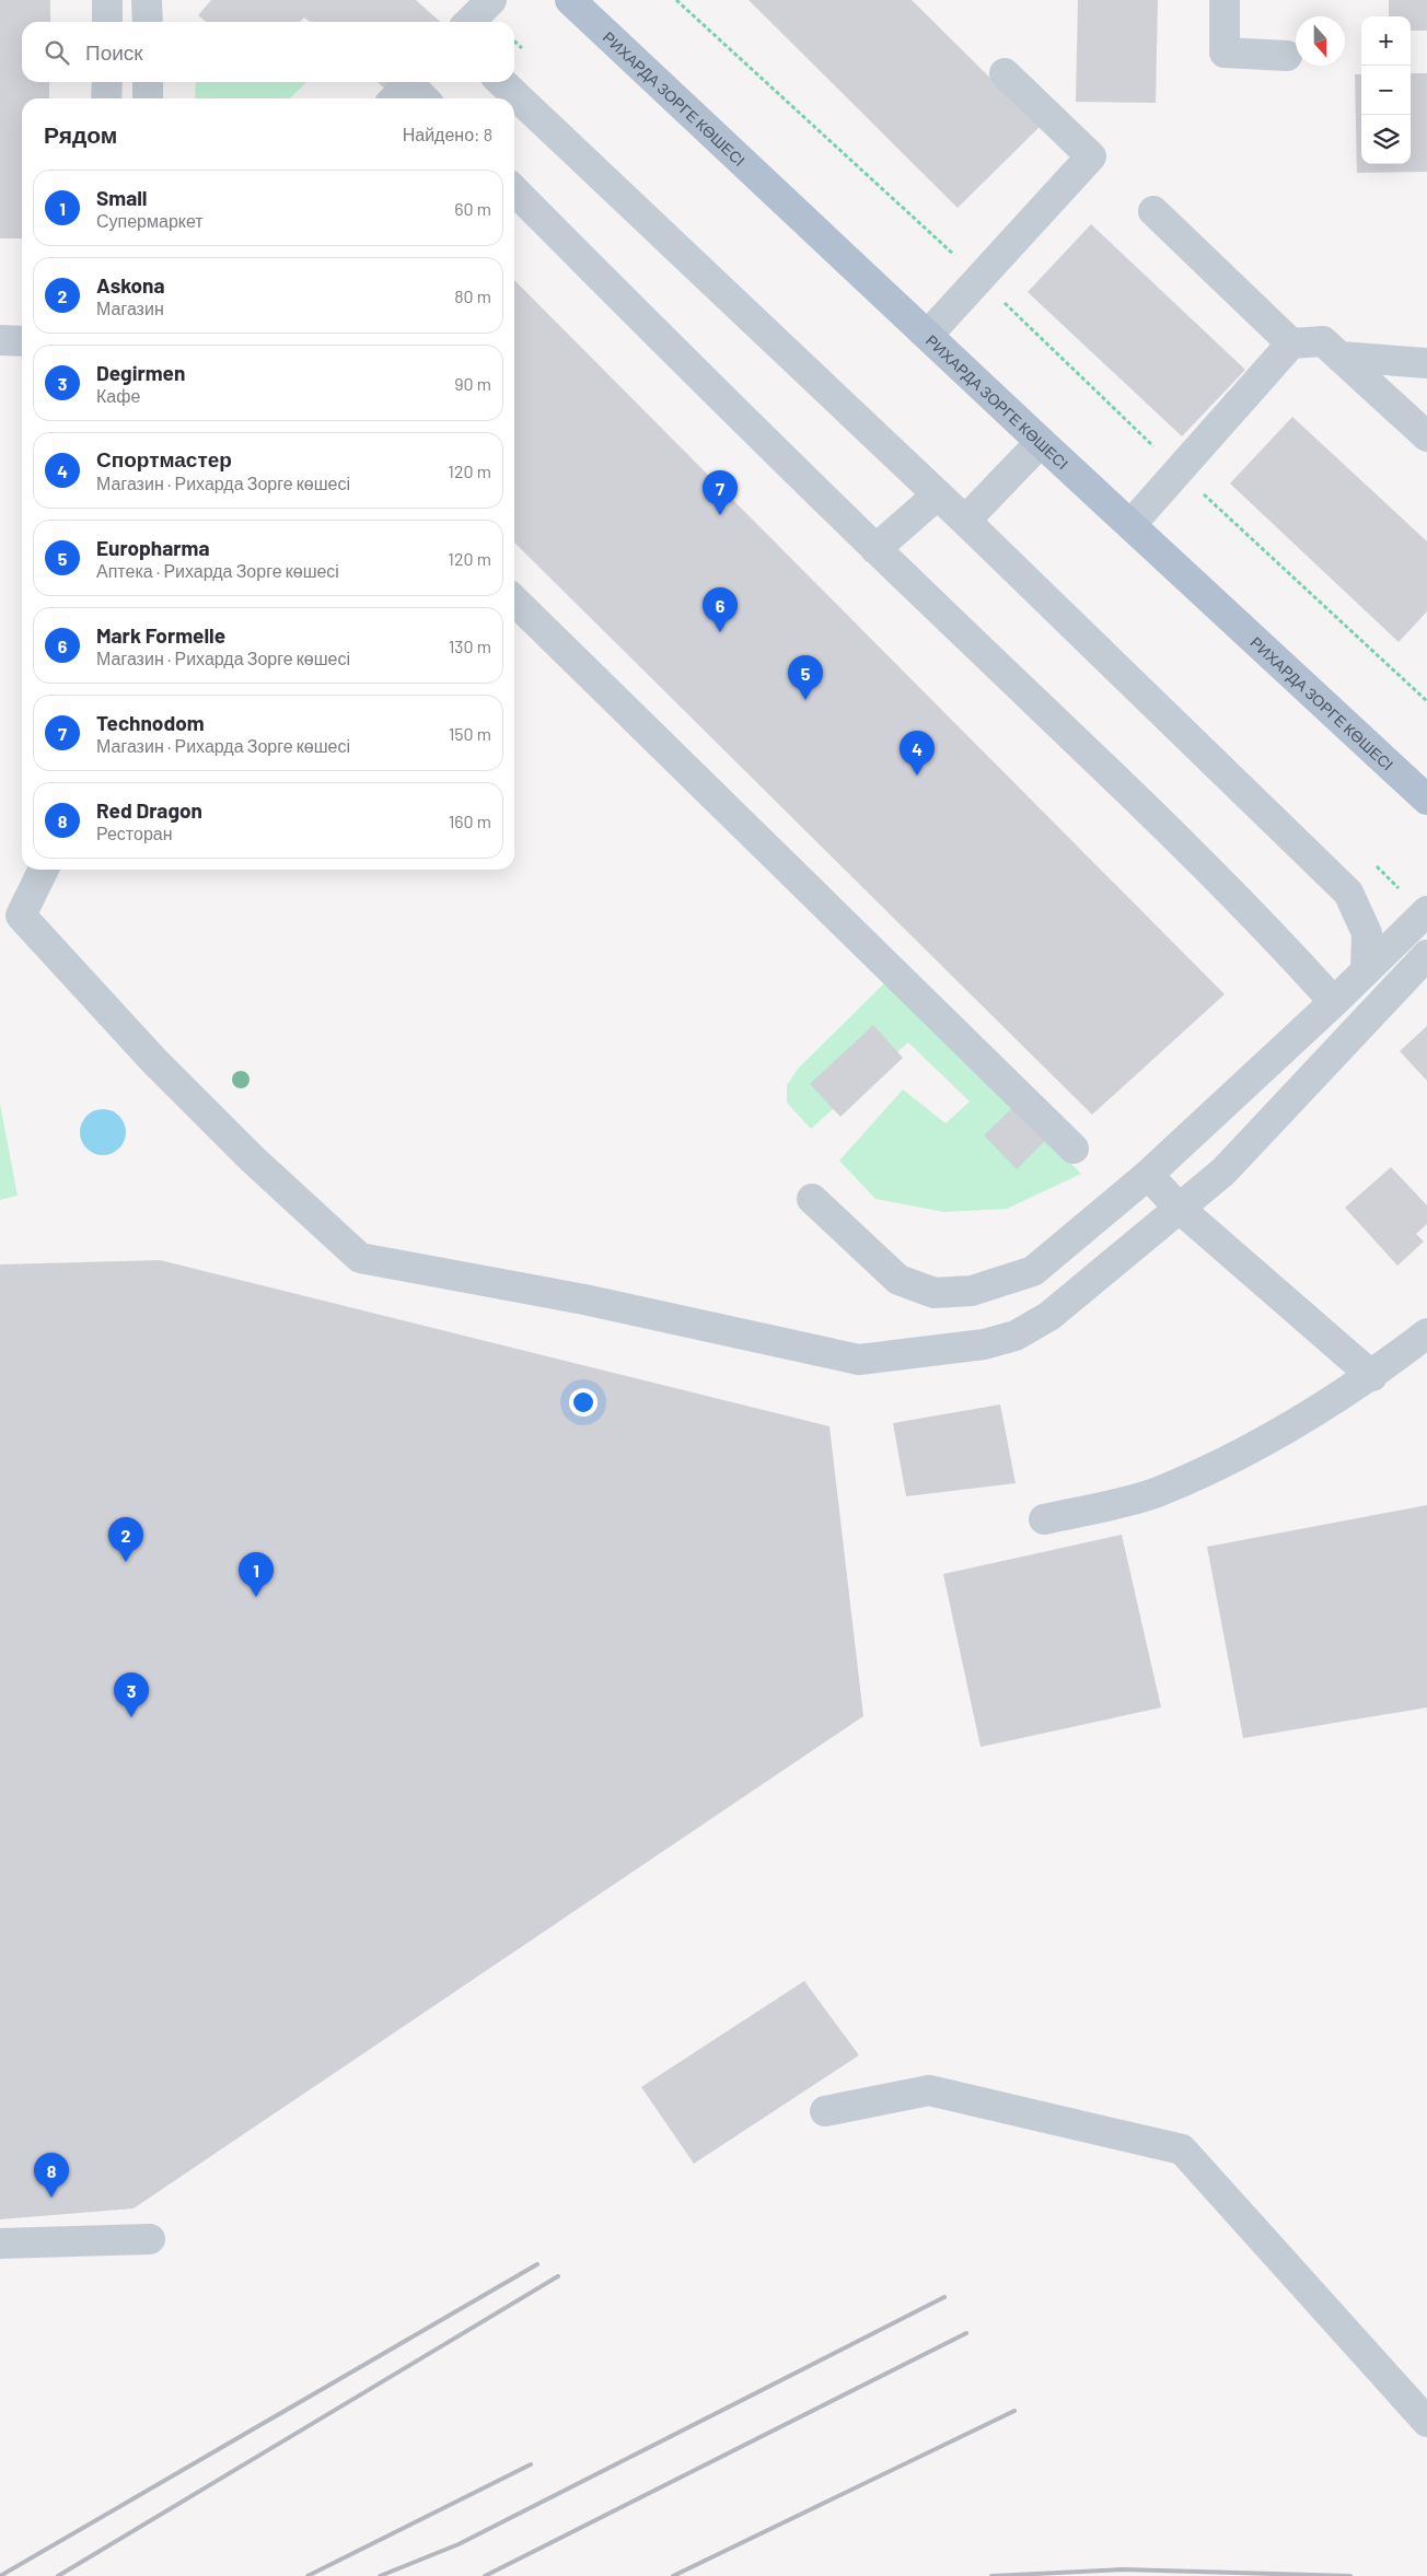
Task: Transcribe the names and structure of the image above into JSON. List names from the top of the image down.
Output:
{
  "streets": {
    "main road": ["РИХАРДА ЗОРГЕ КӨШЕСІ"]
  },
  "north": "bottom",
  "page": {
    "map_buttons": ["+", "−"],
    "search": "Поиск",
    "heading": ["Рядом", "Найдено: 8"],
    "list": [
      {
        "mark": "1",
        "name": "Small",
        "note": "Супермаркет",
        "value": "60 m"
      },
      {
        "mark": "2",
        "name": "Askona",
        "note": "Магазин",
        "value": "80 m"
      },
      {
        "mark": "3",
        "name": "Degirmen",
        "note": "Кафе",
        "value": "90 m"
      },
      {
        "mark": "4",
        "name": "Спортмастер",
        "note": "Магазин · Рихарда Зорге көшесі",
        "value": "120 m"
      },
      {
        "mark": "5",
        "name": "Europharma",
        "note": "Аптека · Рихарда Зорге көшесі",
        "value": "120 m"
      },
      {
        "mark": "6",
        "name": "Mark Formelle",
        "note": "Магазин · Рихарда Зорге көшесі",
        "value": "130 m"
      },
      {
        "mark": "7",
        "name": "Technodom",
        "note": "Магазин · Рихарда Зорге көшесі",
        "value": "150 m"
      },
      {
        "mark": "8",
        "name": "Red Dragon",
        "note": "Ресторан",
        "value": "160 m"
      }
    ],
    "pins": [
      "7",
      "6",
      "5",
      "4",
      "2",
      "1",
      "3",
      "8"
    ]
  }
}
